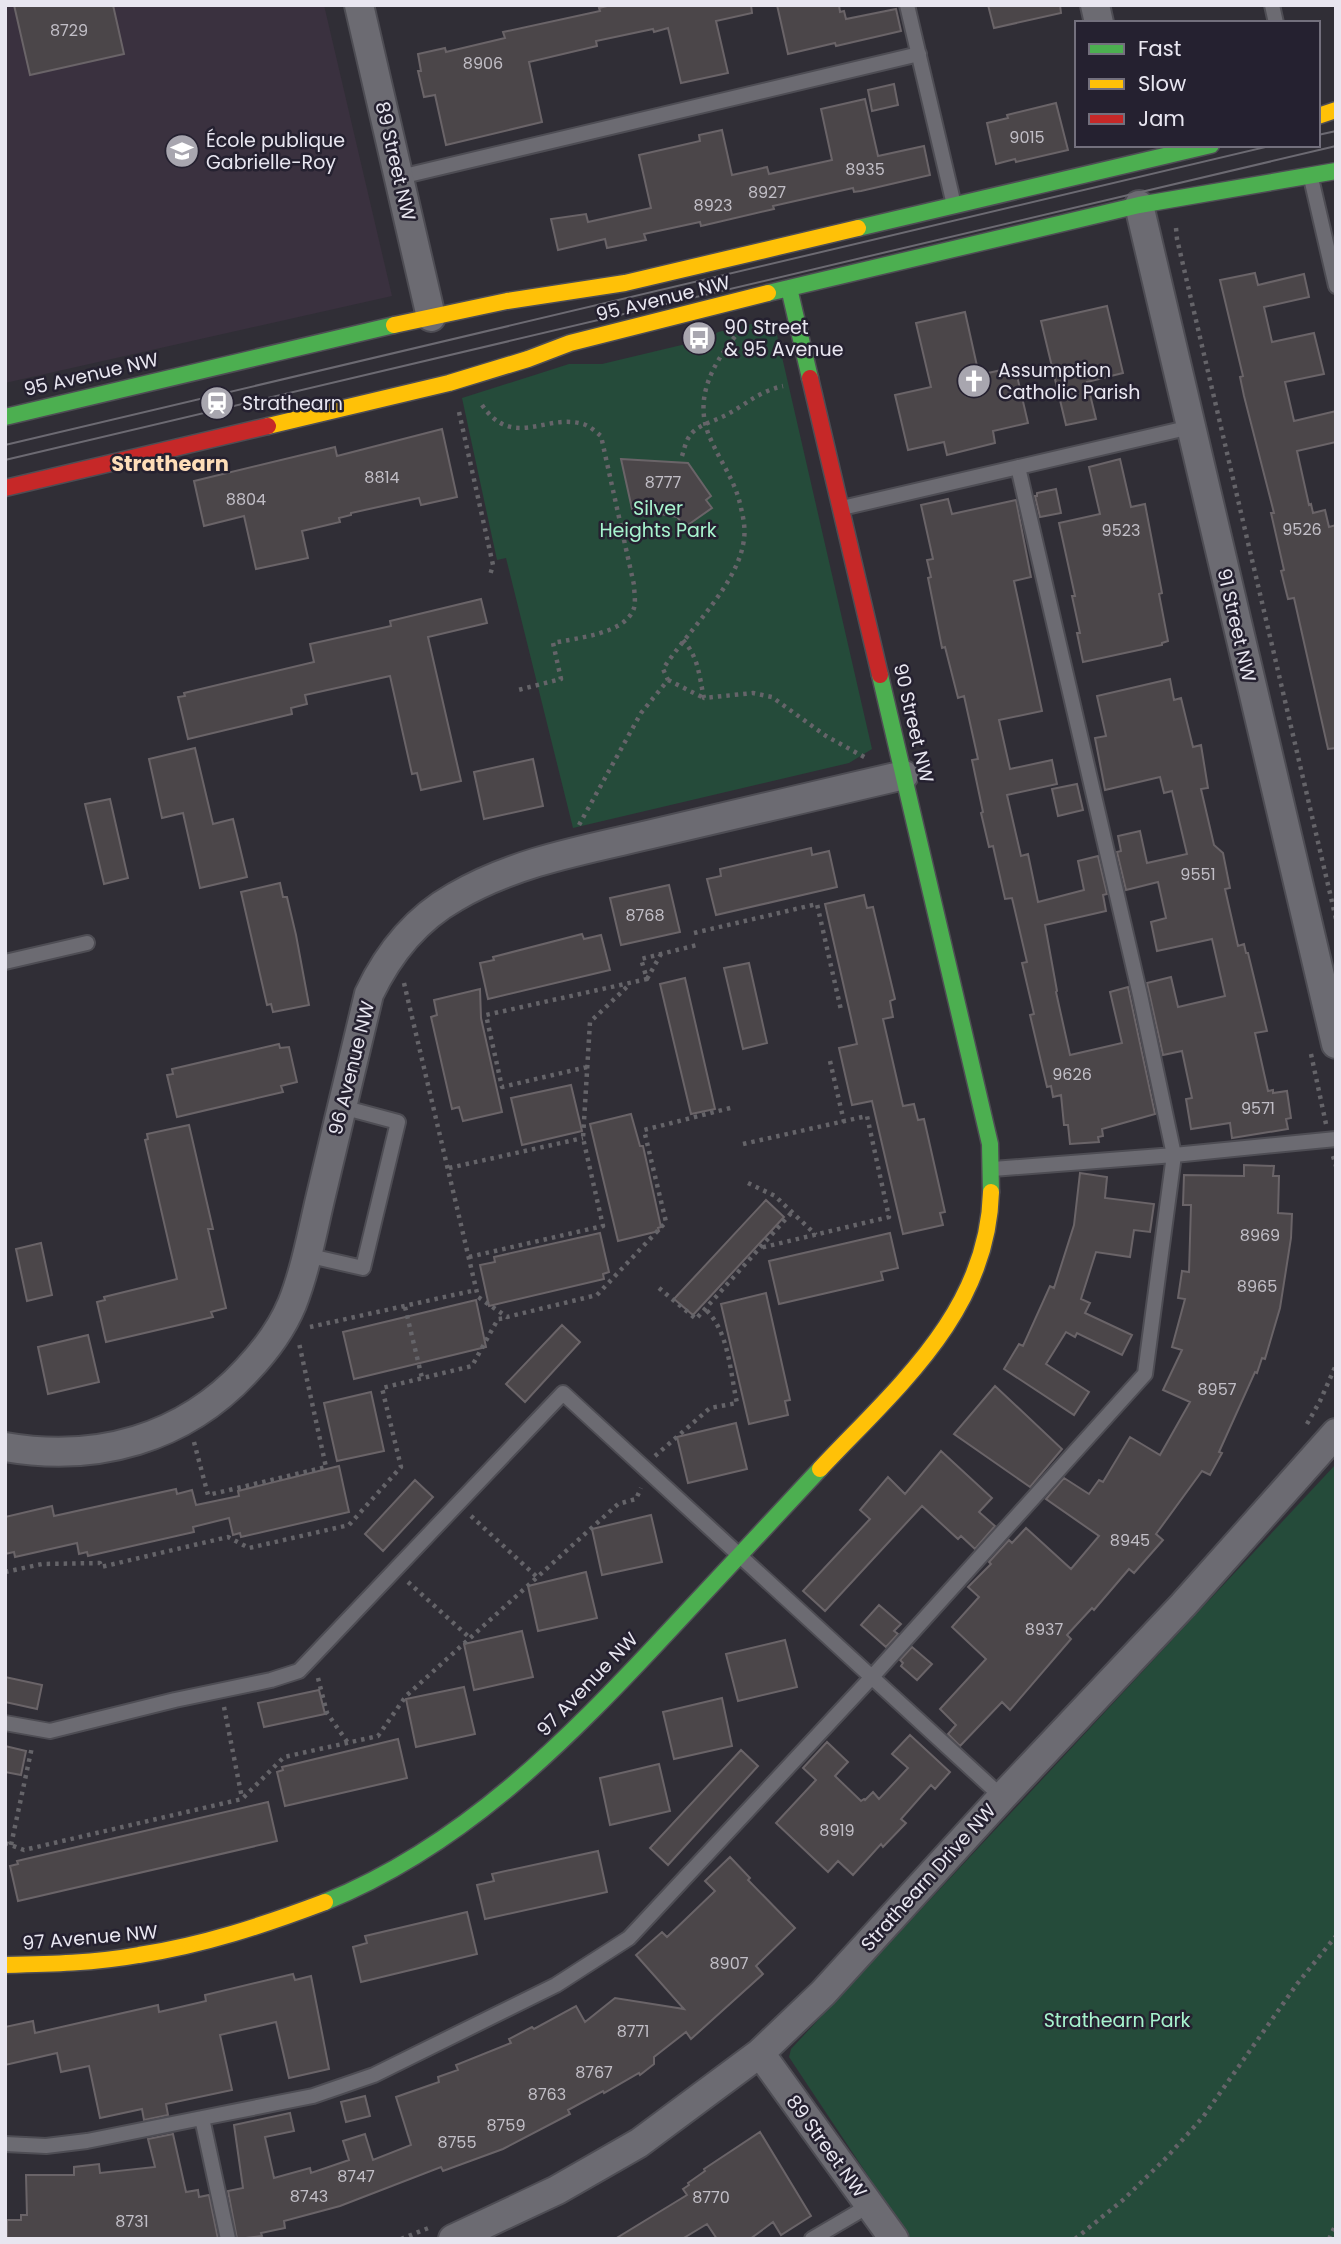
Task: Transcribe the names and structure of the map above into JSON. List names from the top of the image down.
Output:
{
  "streets": {
    "street": [
      "89 Street NW",
      "95 Avenue NW",
      "91 Street NW",
      "90 Street NW",
      "96 Avenue NW",
      "97 Avenue NW",
      "Strathearn Drive NW"
    ]
  },
  "crossings": [
    ["89 Street NW", "95 Avenue NW"],
    ["89 Street NW", "Strathearn Drive NW"],
    ["95 Avenue NW", "91 Street NW"],
    ["95 Avenue NW", "90 Street NW"],
    ["90 Street NW", "96 Avenue NW"],
    ["90 Street NW", "97 Avenue NW"]
  ],
  "districts": ["Strathearn"],
  "parks": ["Silver Heights Park", "Strathearn Park"],
  "places": {
    "school or university": ["École publique Gabrielle-Roy"],
    "bus stop": ["90 Street & 95 Avenue"],
    "church": ["Assumption Catholic Parish"],
    "station": ["Strathearn"]
  },
  "house_numbers": [
    "8729",
    "8906",
    "9015",
    "8935",
    "8927",
    "8923",
    "8814",
    "8777",
    "8804",
    "9526",
    "9523",
    "9551",
    "8768",
    "9626",
    "9571",
    "8969",
    "8965",
    "8957",
    "8945",
    "8937",
    "8919",
    "8907",
    "8771",
    "8767",
    "8763",
    "8759",
    "8755",
    "8747",
    "8743",
    "8770",
    "8731"
  ],
  "legend": ["Fast", "Slow", "Jam"]
}
